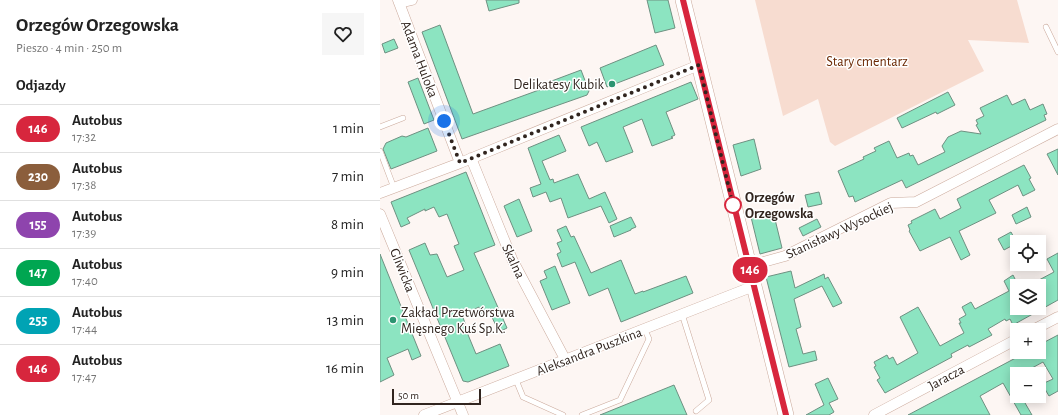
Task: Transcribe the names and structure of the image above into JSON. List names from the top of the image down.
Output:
{
  "streets": {
    "street": [
      "Adama Huloka",
      "Stanisławy Wysockiej",
      "Skalna",
      "Gliwicka",
      "Aleksandra Puszkina",
      "Jaracza"
    ]
  },
  "crossings": [
    ["Skalna", "Aleksandra Puszkina"],
    ["Gliwicka", "Aleksandra Puszkina"]
  ],
  "parks": ["Stary cmentarz"],
  "places": ["Delikatesy Kubik", "Orzegów Orzegowska", "Zakład Przetwórstwa Mięsnego Kuś Sp.K."],
  "lines": ["bus line 146"],
  "scale_bar": "50 m",
  "page": {
    "heading": [
      ["Orzegów Orzegowska", "Pieszo · 4 min · 250 m"],
      "Odjazdy"
    ],
    "on_map": "146",
    "list": [
      {
        "mark": "146",
        "name": "Autobus",
        "note": "17:32",
        "value": "1 min"
      },
      {
        "mark": "230",
        "name": "Autobus",
        "note": "17:38",
        "value": "7 min"
      },
      {
        "mark": "155",
        "name": "Autobus",
        "note": "17:39",
        "value": "8 min"
      },
      {
        "mark": "147",
        "name": "Autobus",
        "note": "17:40",
        "value": "9 min"
      },
      {
        "mark": "255",
        "name": "Autobus",
        "note": "17:44",
        "value": "13 min"
      },
      {
        "mark": "146",
        "name": "Autobus",
        "note": "17:47",
        "value": "16 min"
      }
    ],
    "map_buttons": ["+", "−"],
    "scale": "50 m"
  }
}
